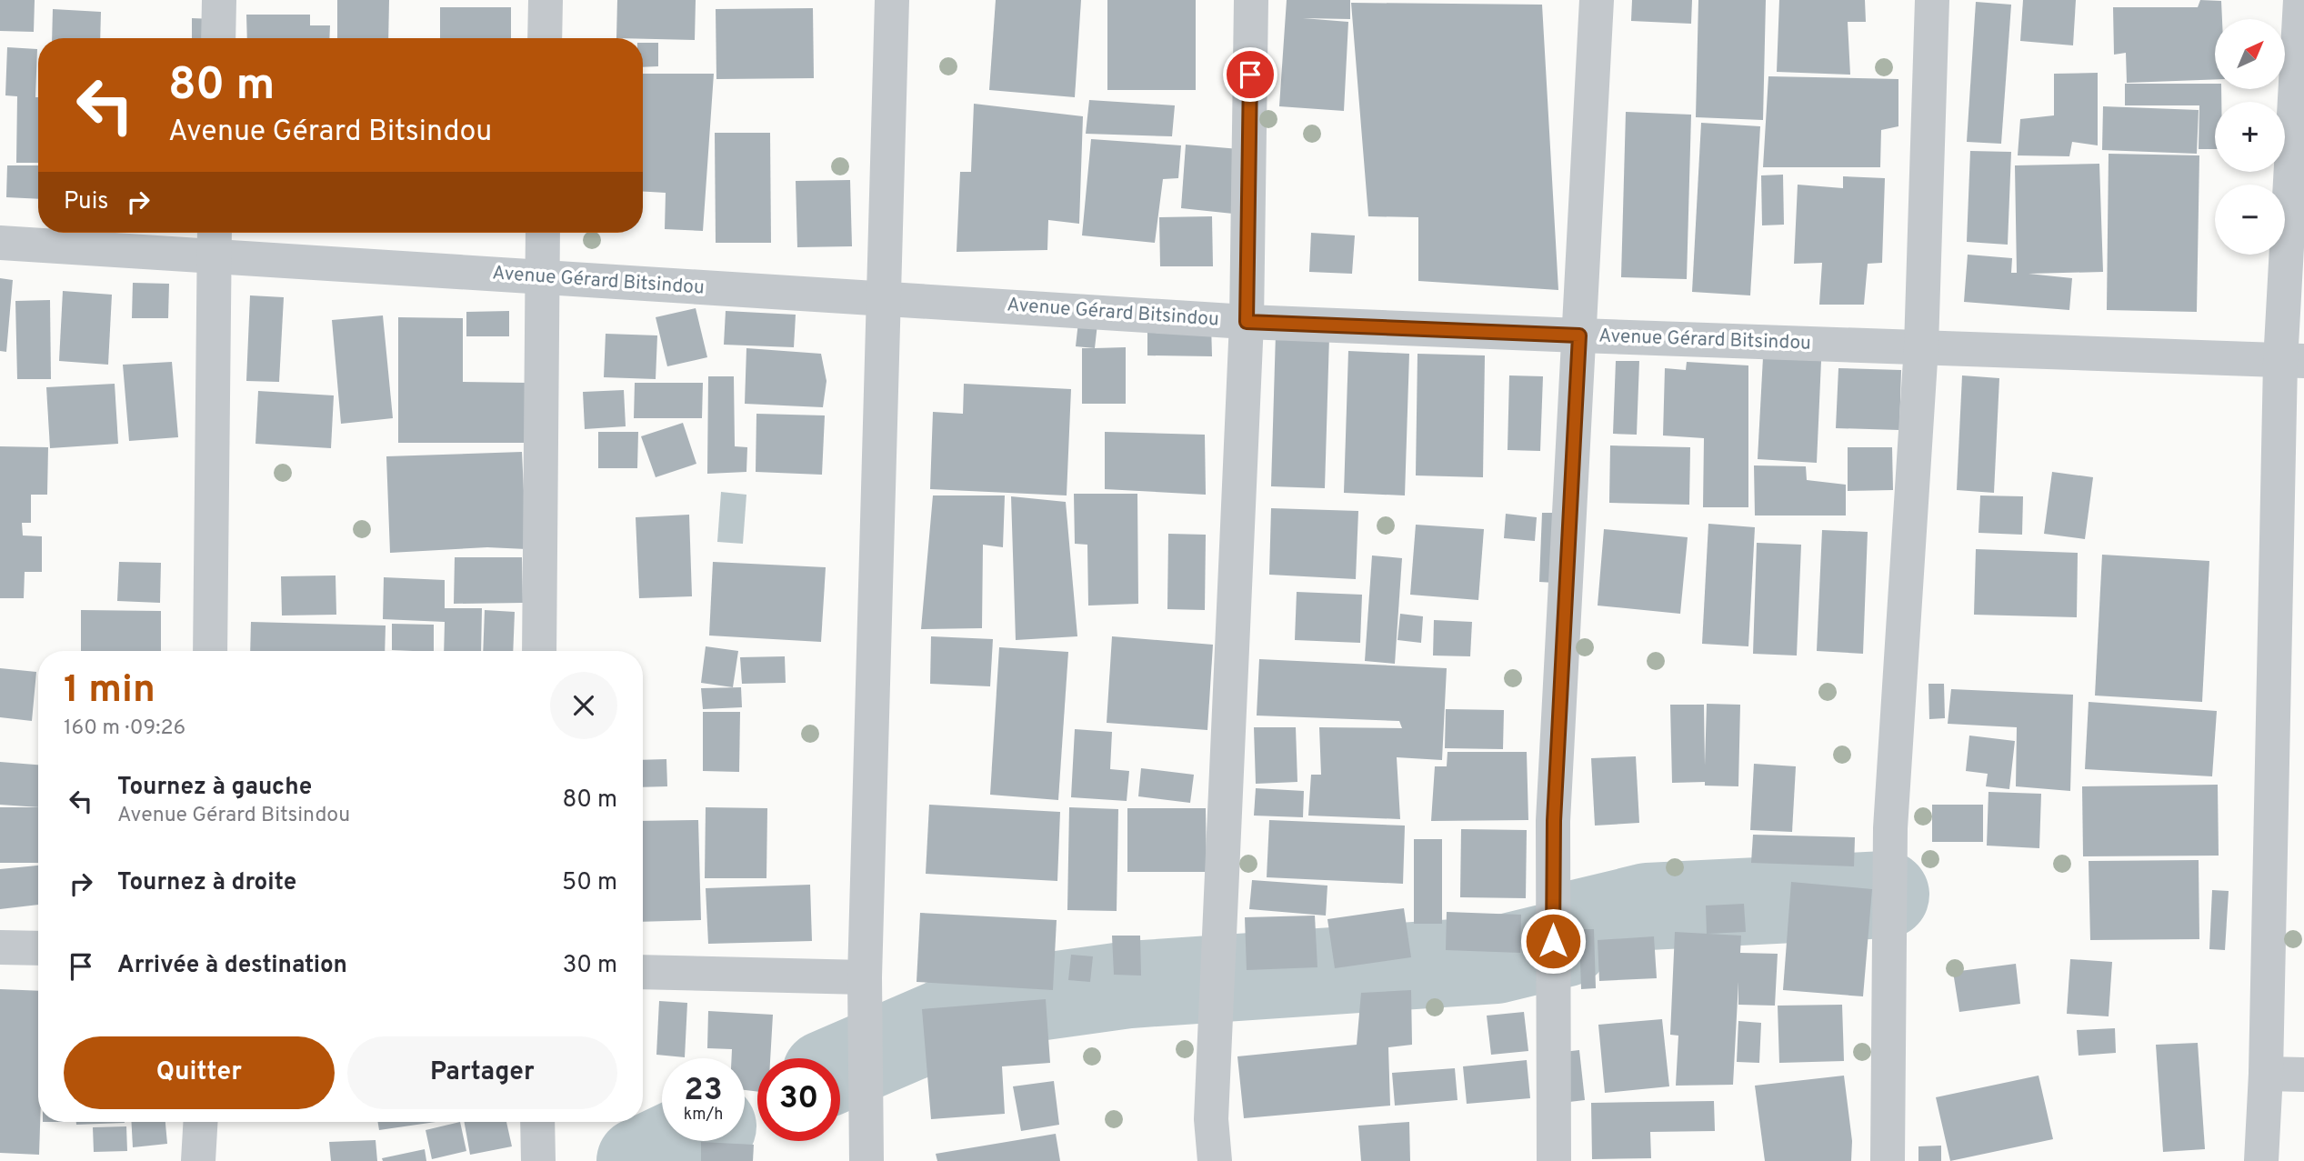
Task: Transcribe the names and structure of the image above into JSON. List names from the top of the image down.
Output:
{
  "streets": {
    "street": ["Avenue Gérard Bitsindou"]
  },
  "north": "top right",
  "page": {
    "map_buttons": ["+", "−"],
    "turn": ["80 m", "Avenue Gérard Bitsindou"],
    "then": "Puis",
    "heading": ["1 min", "160 m · 09:26"],
    "list": [
      {
        "name": "Tournez à gauche",
        "note": "Avenue Gérard Bitsindou",
        "value": "80 m"
      },
      {
        "name": "Tournez à droite",
        "value": "50 m"
      },
      {
        "name": "Arrivée à destination",
        "value": "30 m"
      }
    ],
    "buttons": ["Quitter", "Partager"],
    "speed": "23 km/h",
    "limit": "30"
  }
}
